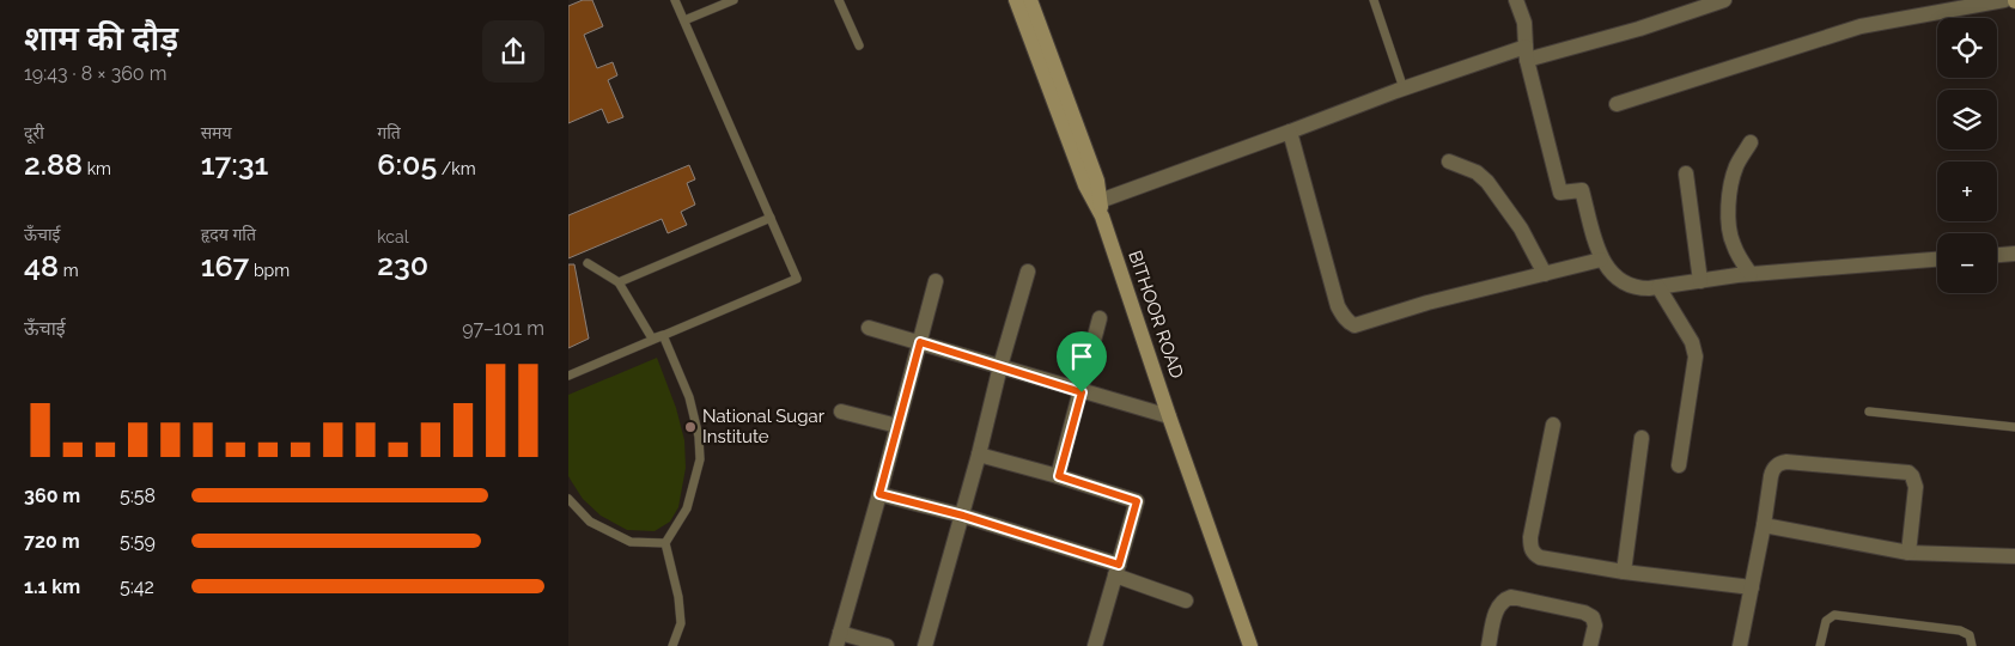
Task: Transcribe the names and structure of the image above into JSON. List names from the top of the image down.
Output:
{
  "streets": {
    "street": ["BITHOOR ROAD"]
  },
  "places": ["National Sugar Institute"],
  "page": {
    "heading": ["शाम की दौड़", "19:43 · 8 × 360 m"],
    "map_buttons": ["+", "−"],
    "stats": [
      ["दूरी", "2.88 km"],
      ["समय", "17:31"],
      ["गति", "6:05 /km"],
      ["ऊँचाई", "48 m"],
      ["हृदय गति", "167 bpm"],
      ["kcal", "230"]
    ],
    "chart": ["ऊँचाई", "97–101 m"],
    "list": [
      {
        "name": "360 m",
        "note": "5:58"
      },
      {
        "name": "720 m",
        "note": "5:59"
      },
      {
        "name": "1.1 km",
        "note": "5:42"
      }
    ]
  }
}
